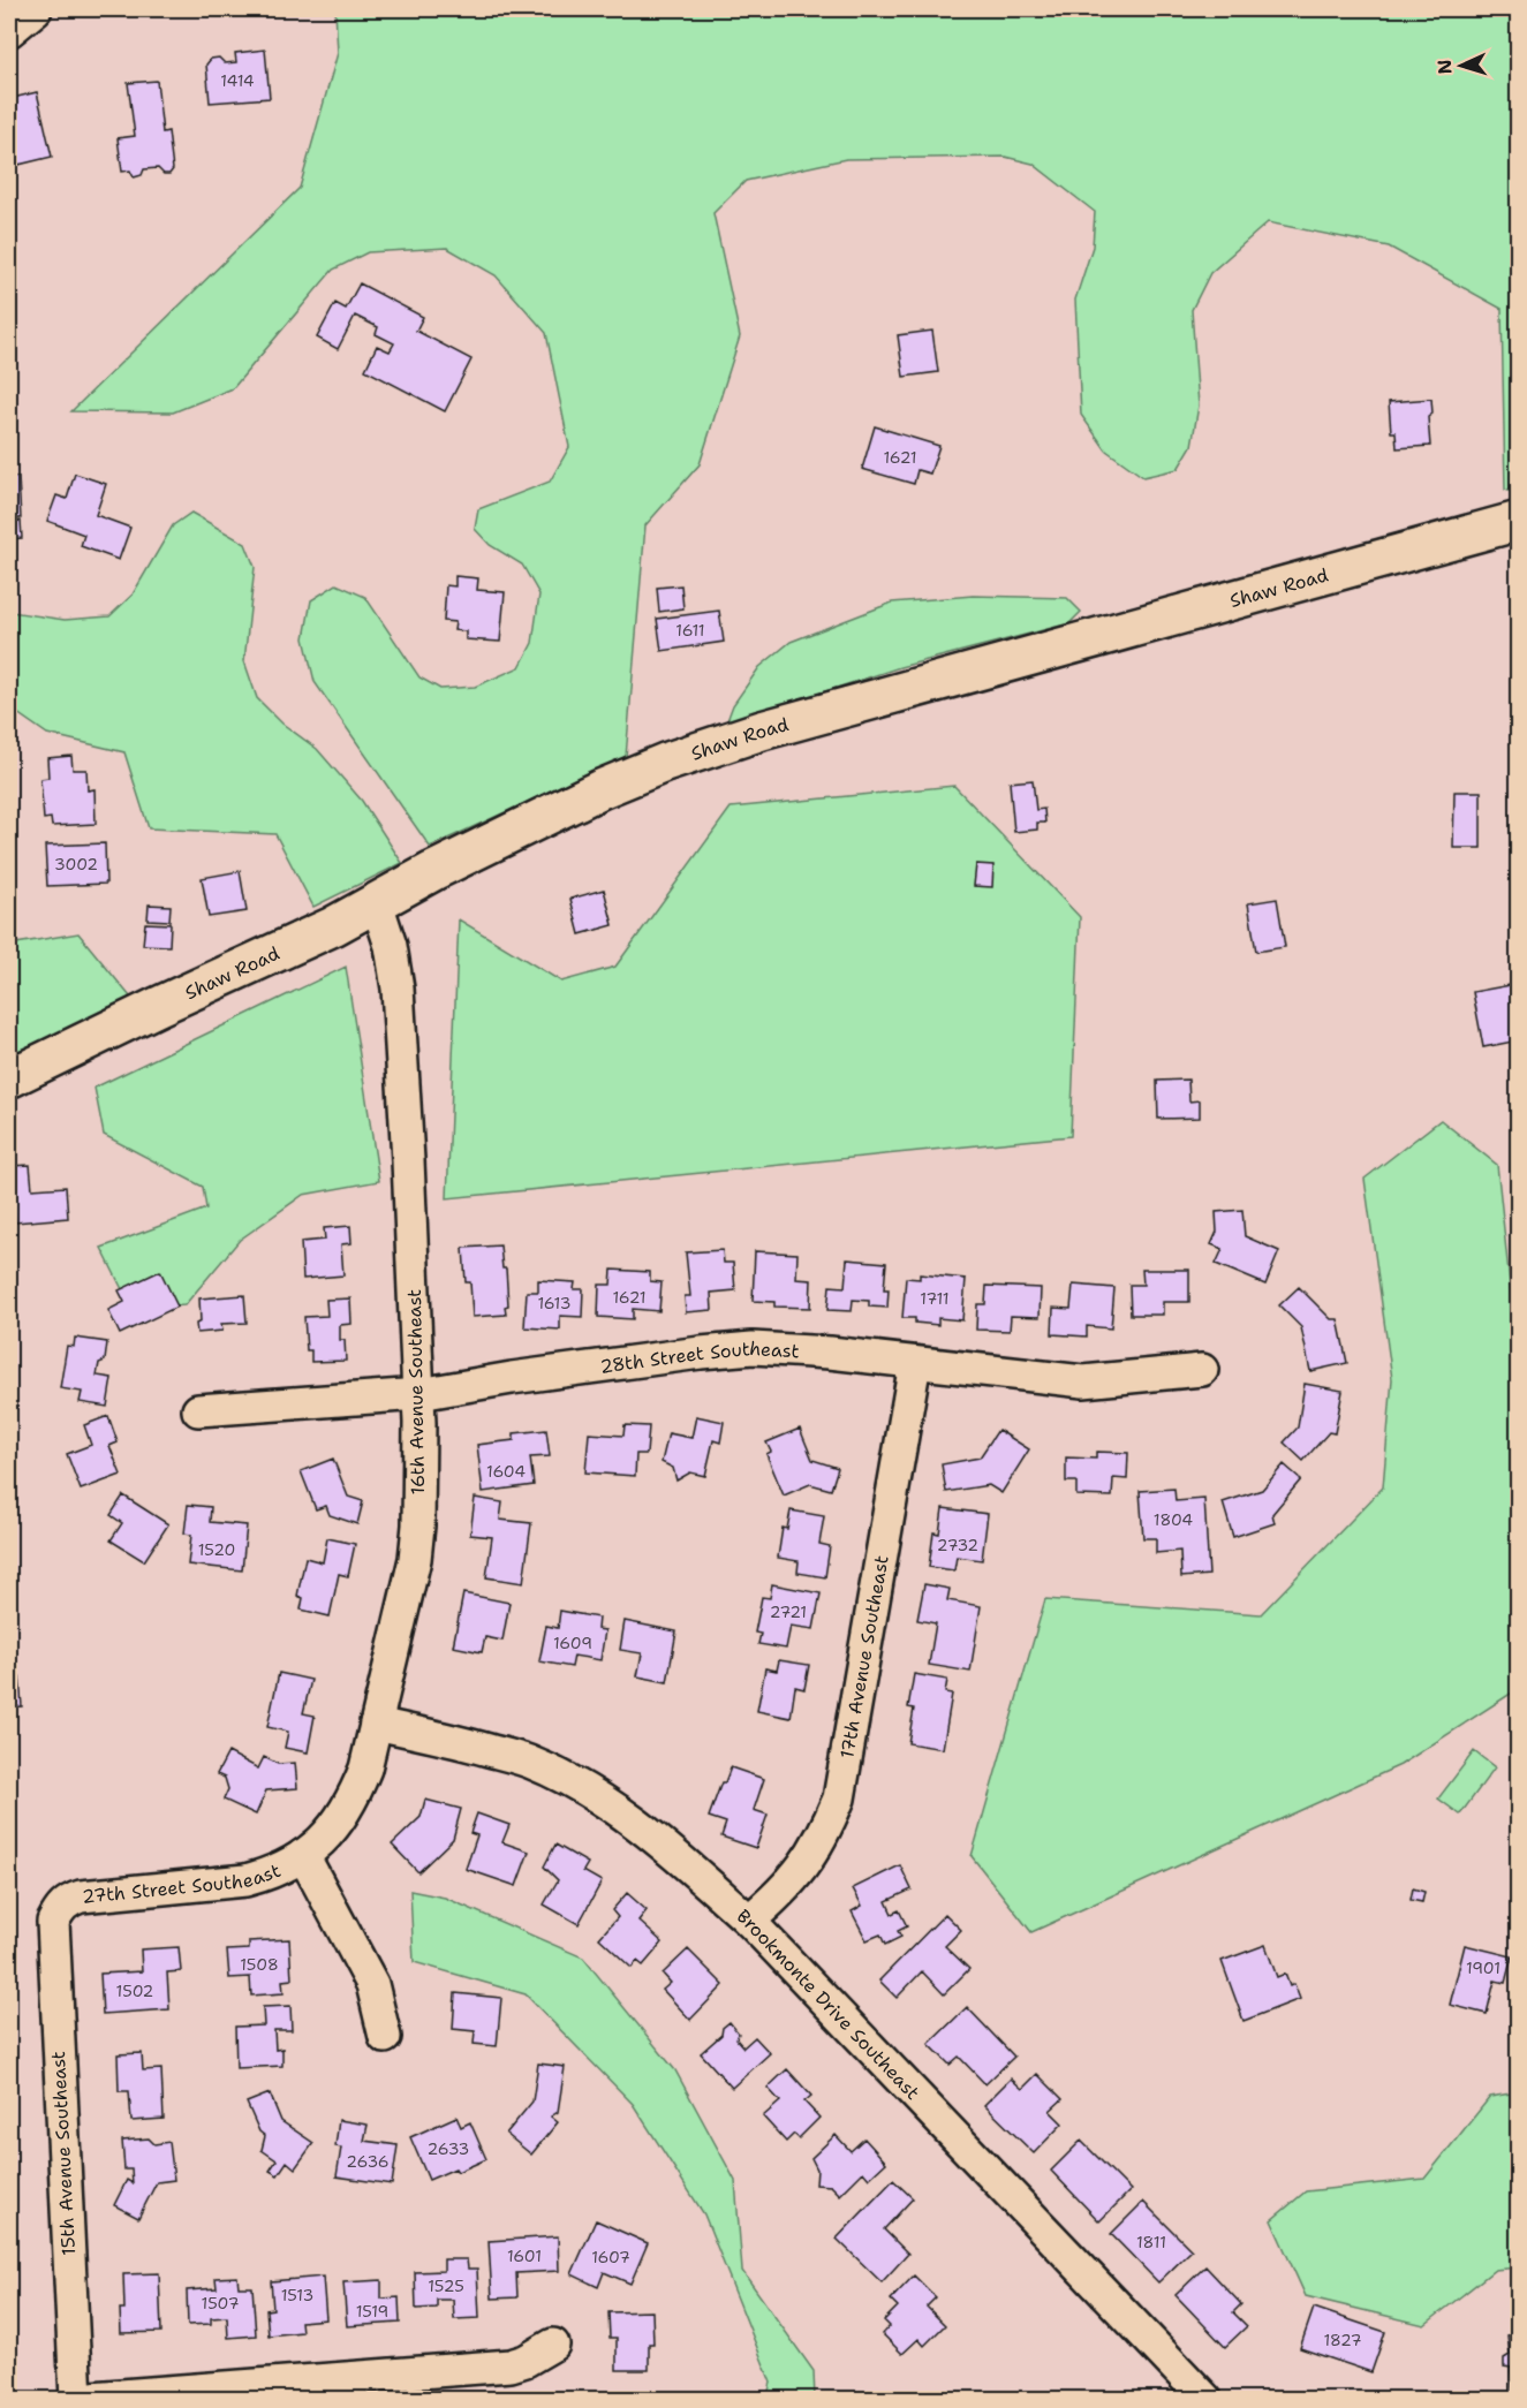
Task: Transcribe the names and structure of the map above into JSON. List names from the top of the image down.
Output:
{
  "streets": {
    "main road": ["Shaw Road"],
    "street": [
      "28th Street Southeast",
      "16th Avenue Southeast",
      "17th Avenue Southeast",
      "27th Street Southeast",
      "Brookmonte Drive Southeast",
      "15th Avenue Southeast"
    ]
  },
  "crossings": [
    ["Shaw Road", "16th Avenue Southeast"],
    ["28th Street Southeast", "16th Avenue Southeast"],
    ["28th Street Southeast", "17th Avenue Southeast"],
    ["16th Avenue Southeast", "27th Street Southeast"],
    ["16th Avenue Southeast", "Brookmonte Drive Southeast"],
    ["17th Avenue Southeast", "Brookmonte Drive Southeast"],
    ["27th Street Southeast", "15th Avenue Southeast"]
  ],
  "house_numbers": [
    "1414",
    "1621",
    "1611",
    "3002",
    "1621",
    "1711",
    "1613",
    "1604",
    "1804",
    "2732",
    "1520",
    "2721",
    "1609",
    "1508",
    "1901",
    "1502",
    "2633",
    "2636",
    "1811",
    "1601",
    "1607",
    "1525",
    "1513",
    "1507",
    "1519",
    "1827"
  ],
  "north": "left"
}
